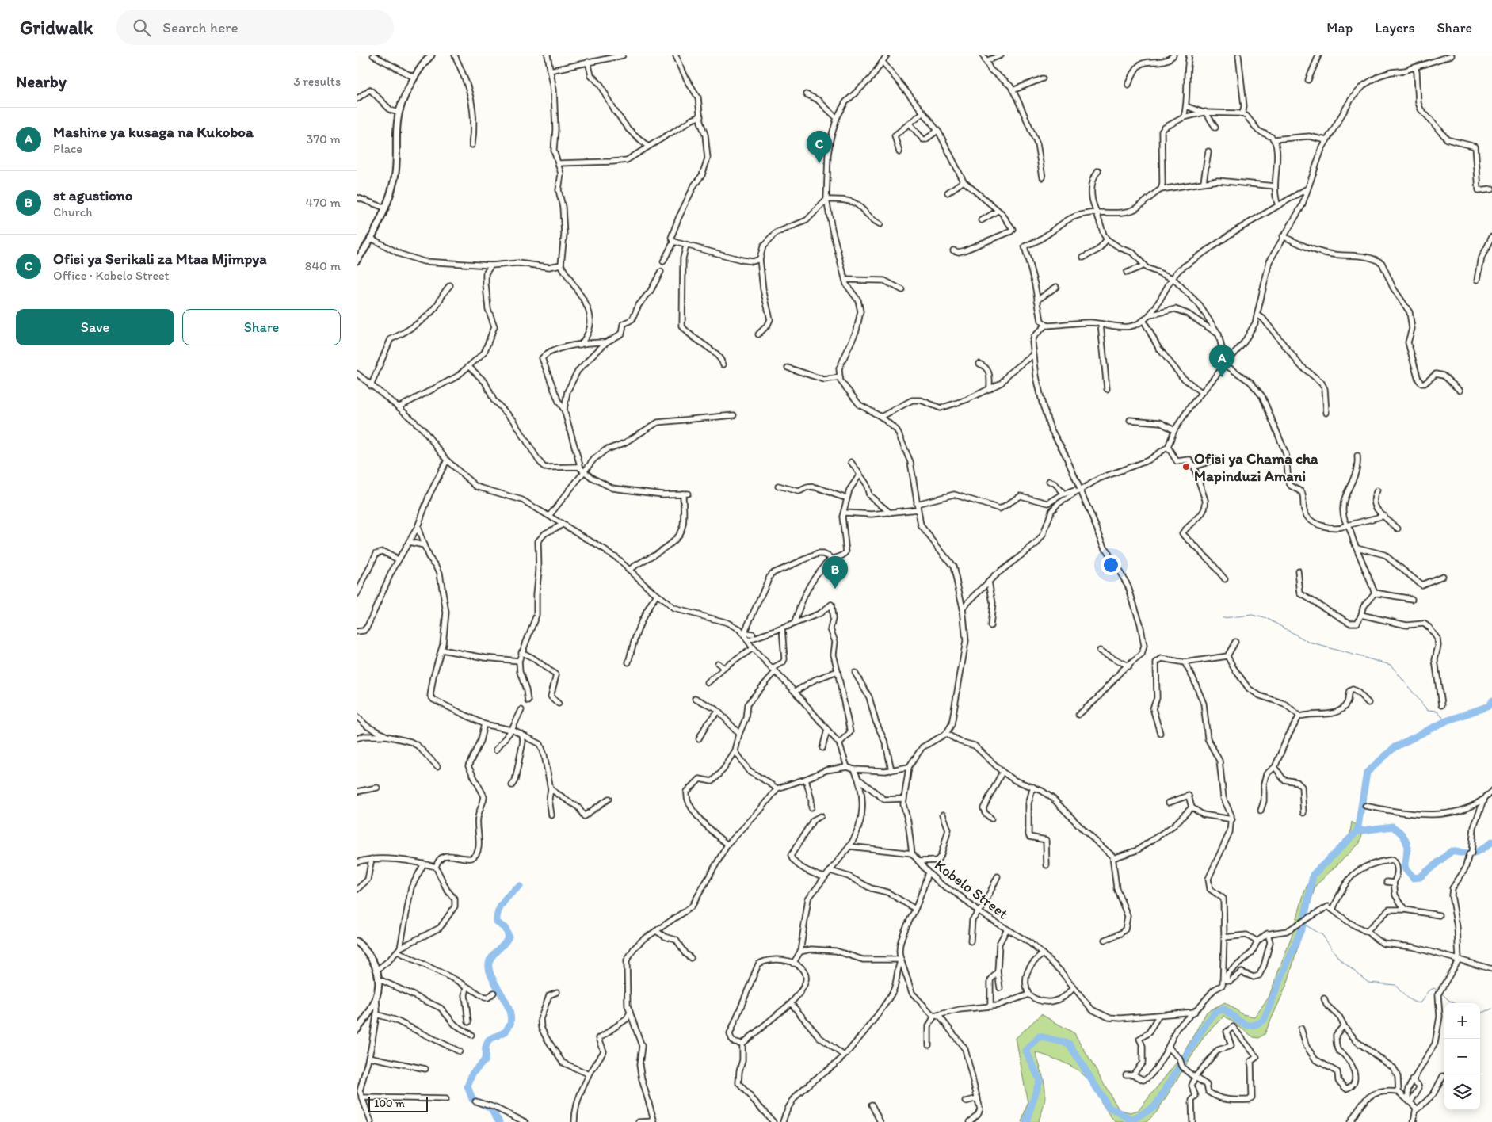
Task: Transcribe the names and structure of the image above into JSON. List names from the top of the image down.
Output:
{
  "streets": {
    "street": ["Kobelo Street"]
  },
  "places": ["Ofisi ya Chama cha Mapinduzi Amani"],
  "scale_bar": "100 m",
  "page": {
    "header": "Gridwalk",
    "search": "Search here",
    "nav": ["Map", "Layers", "Share"],
    "heading": ["Nearby", "3 results"],
    "list": [
      {
        "mark": "A",
        "name": "Mashine ya kusaga na Kukoboa",
        "note": "Place",
        "value": "370 m"
      },
      {
        "mark": "B",
        "name": "st agustiono",
        "note": "Church",
        "value": "470 m"
      },
      {
        "mark": "C",
        "name": "Ofisi ya Serikali za Mtaa Mjimpya",
        "note": "Office · Kobelo Street",
        "value": "840 m"
      }
    ],
    "pins": ["C", "A", "B"],
    "buttons": ["Save", "Share"],
    "map_buttons": ["+", "−"],
    "scale": "100 m"
  }
}
